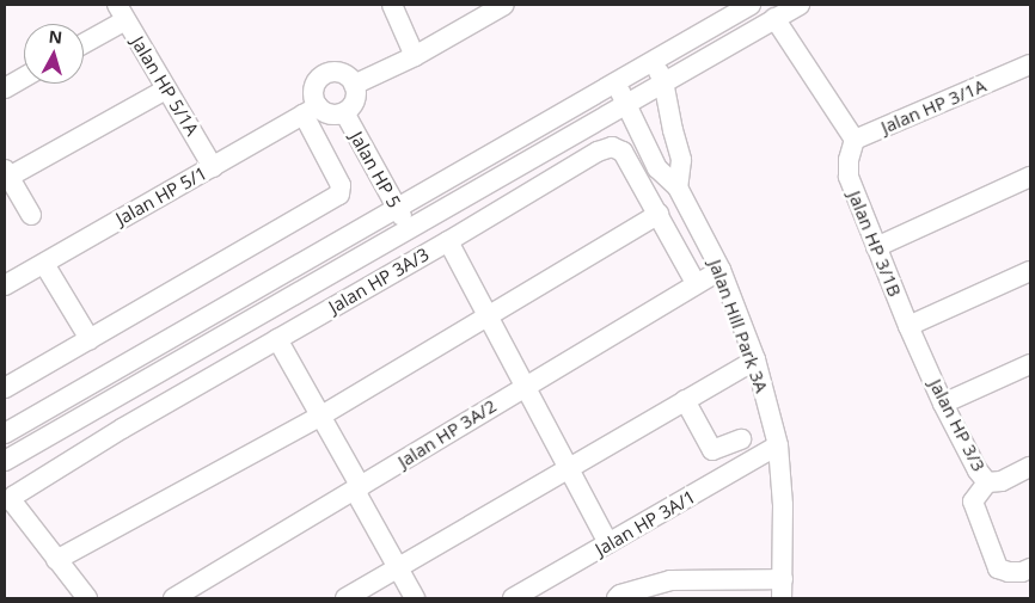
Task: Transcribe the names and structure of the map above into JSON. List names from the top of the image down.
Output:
{
  "streets": {
    "street": [
      "Jalan HP 5/1A",
      "Jalan HP 3/1A",
      "Jalan HP 5",
      "Jalan HP 5/1",
      "Jalan HP 3/1B",
      "Jalan HP 3A/3",
      "Jalan Hill Park 3A",
      "Jalan HP 3/3",
      "Jalan HP 3A/2",
      "Jalan HP 3A/1"
    ]
  },
  "crossings": [
    ["Jalan HP 5/1A", "Jalan HP 5/1"],
    ["Jalan HP 3/1A", "Jalan HP 3/1B"],
    ["Jalan HP 5", "Jalan HP 5/1"],
    ["Jalan HP 3/1B", "Jalan HP 3/3"],
    ["Jalan HP 3A/3", "Jalan HP 3A/2"],
    ["Jalan Hill Park 3A", "Jalan HP 3A/2"],
    ["Jalan Hill Park 3A", "Jalan HP 3A/1"]
  ],
  "north": "top"
}
